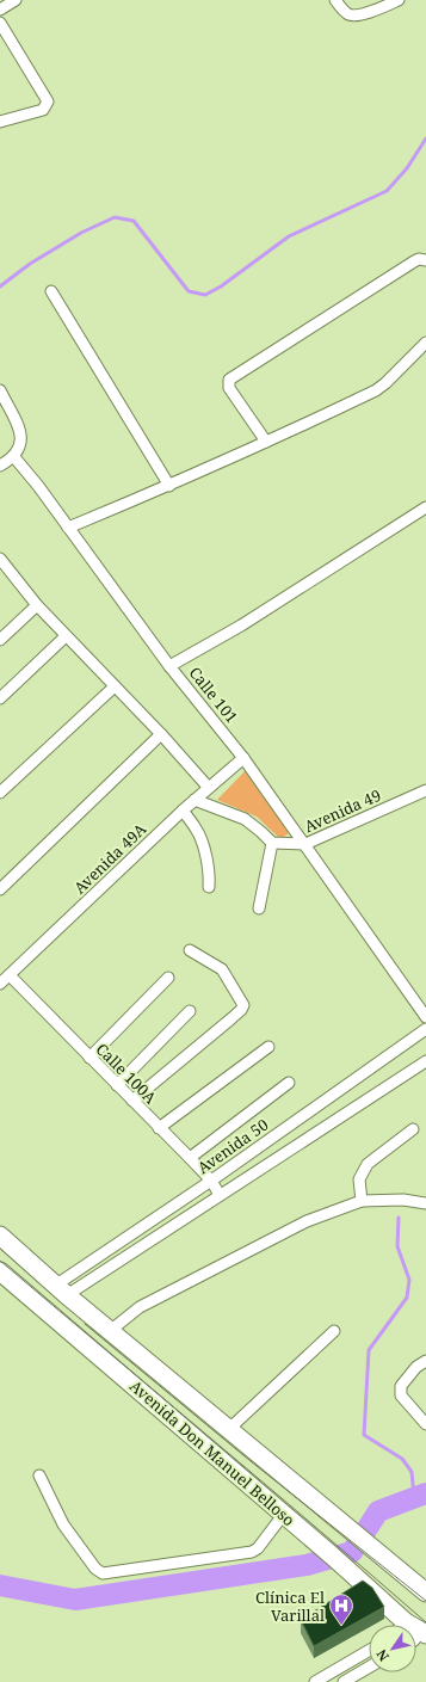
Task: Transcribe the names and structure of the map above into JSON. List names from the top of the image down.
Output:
{
  "streets": {
    "main road": ["Avenida Don Manuel Belloso"],
    "street": [
      "Calle 101",
      "Avenida 49",
      "Avenida 49A",
      "Calle 100A",
      "Avenida 50"
    ]
  },
  "crossings": [
    ["Calle 101", "Avenida 49"],
    ["Calle 101", "Avenida 49A"],
    ["Avenida 49A", "Calle 100A"],
    ["Calle 100A", "Avenida 50"],
    ["Avenida 50", "Avenida Don Manuel Belloso"]
  ],
  "places": {
    "hospital": ["Clínica El Varillal"]
  },
  "north": "bottom left"
}
